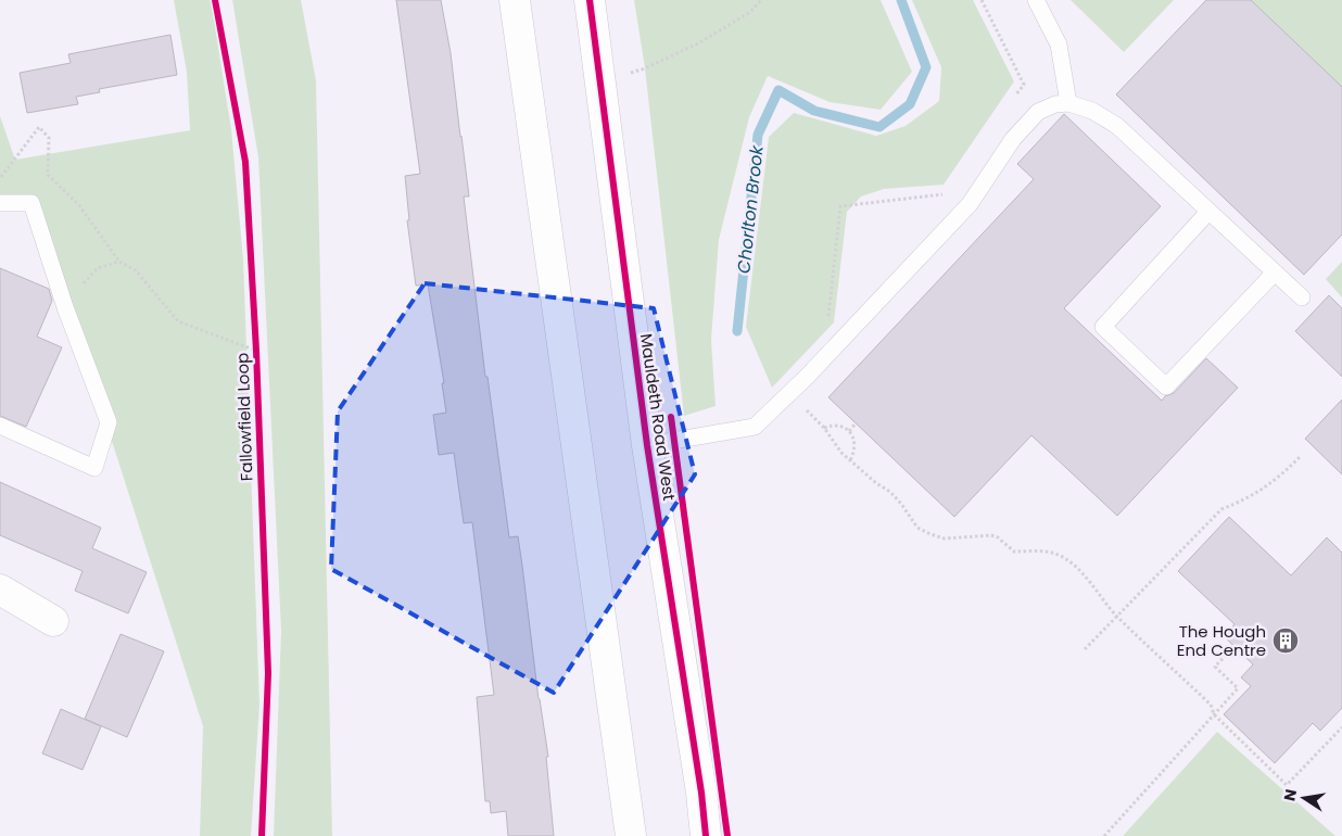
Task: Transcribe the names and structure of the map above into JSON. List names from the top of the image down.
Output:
{
  "streets": {
    "street": ["Mauldeth Road West"],
    "cycle path": ["Fallowfield Loop"]
  },
  "water": ["Chorlton Brook"],
  "places": {
    "building": ["The Hough End Centre"]
  },
  "north": "left"
}
